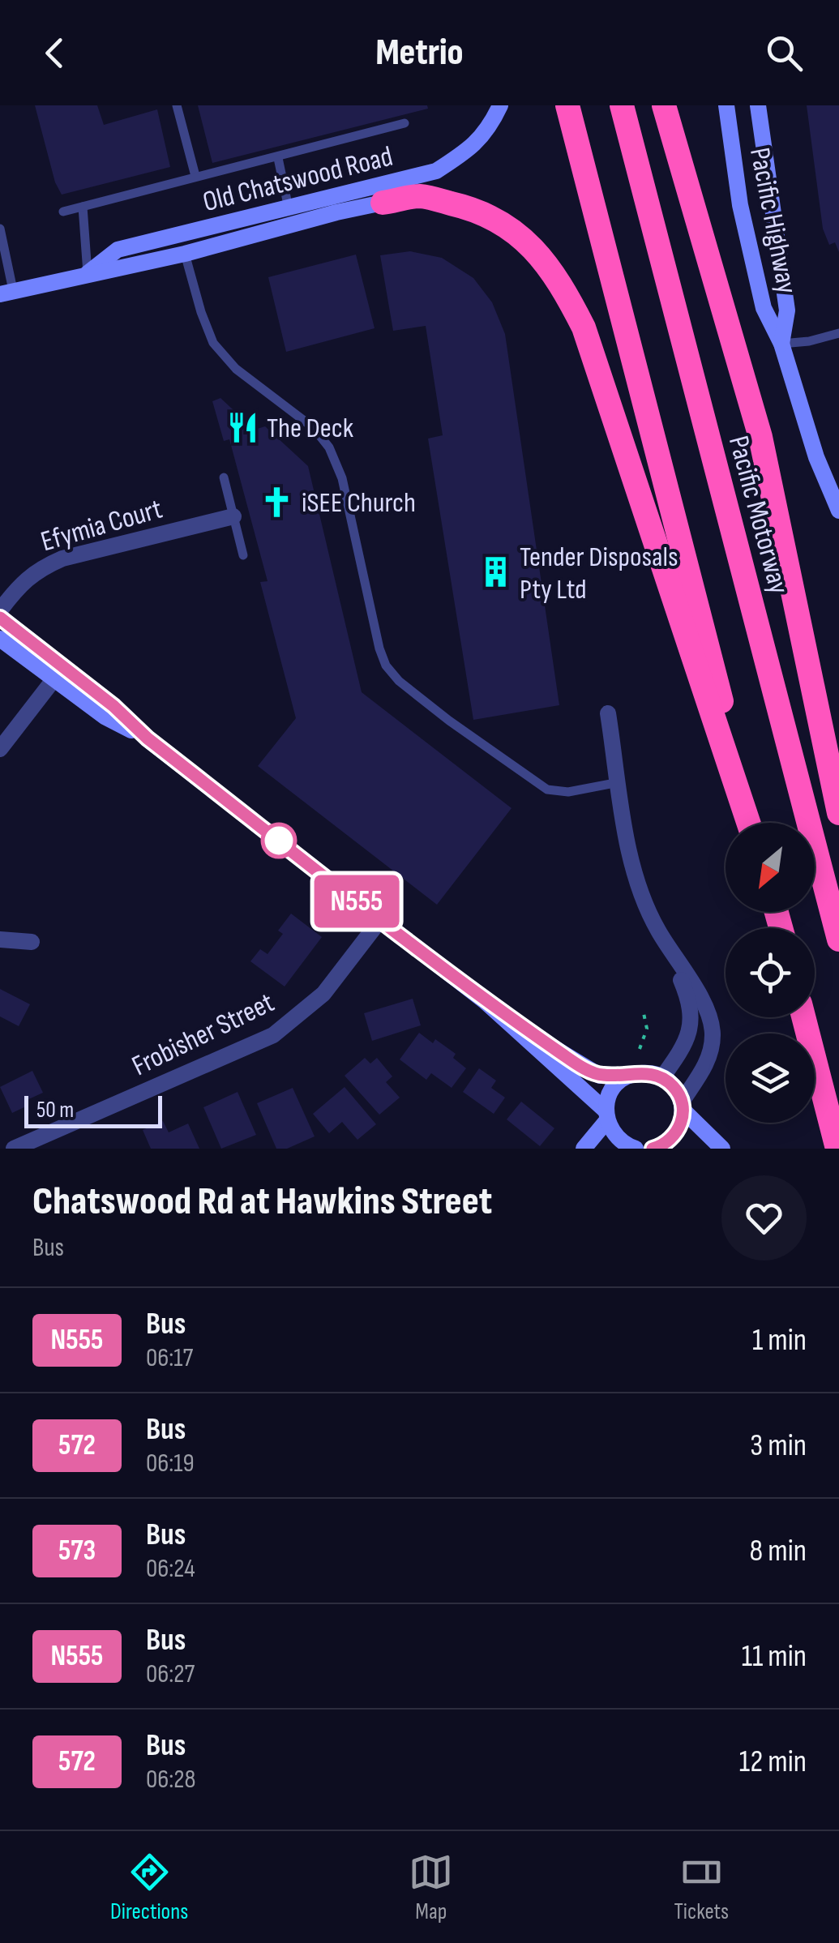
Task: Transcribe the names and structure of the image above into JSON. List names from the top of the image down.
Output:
{
  "streets": {
    "highway": ["Pacific Motorway"],
    "main road": ["Old Chatswood Road", "Pacific Highway"],
    "street": ["Efymia Court", "Frobisher Street"]
  },
  "places": {
    "restaurant": ["The Deck"],
    "church": ["iSEE Church"],
    "building": ["Tender Disposals Pty Ltd"]
  },
  "lines": ["bus line N555"],
  "scale_bar": "50 m",
  "north": "bottom left",
  "page": {
    "header": "Metrio",
    "on_map": "N555",
    "scale": "50 m",
    "heading": ["Chatswood Rd at Hawkins Street", "Bus"],
    "list": [
      {
        "mark": "N555",
        "name": "Bus",
        "note": "06:17",
        "value": "1 min"
      },
      {
        "mark": "572",
        "name": "Bus",
        "note": "06:19",
        "value": "3 min"
      },
      {
        "mark": "573",
        "name": "Bus",
        "note": "06:24",
        "value": "8 min"
      },
      {
        "mark": "N555",
        "name": "Bus",
        "note": "06:27",
        "value": "11 min"
      },
      {
        "mark": "572",
        "name": "Bus",
        "note": "06:28",
        "value": "12 min"
      }
    ],
    "tabs": ["Directions", "Map", "Tickets"]
  }
}
